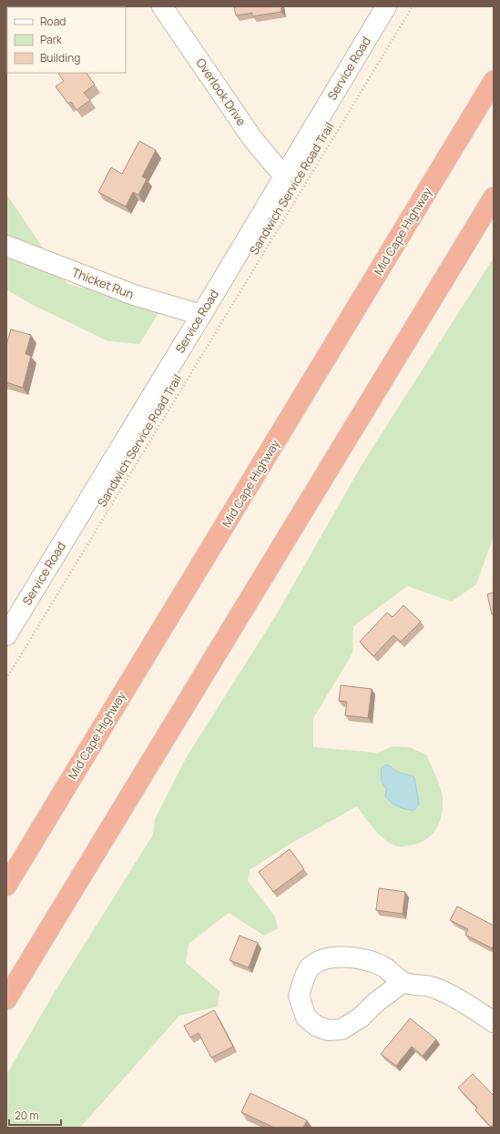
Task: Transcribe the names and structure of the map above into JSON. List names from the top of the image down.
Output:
{
  "streets": {
    "highway": ["Mid Cape Highway"],
    "street": ["Service Road", "Overlook Drive", "Thicket Run"],
    "path": ["Sandwich Service Road Trail"]
  },
  "crossings": [
    ["Service Road", "Overlook Drive"],
    ["Service Road", "Thicket Run"]
  ],
  "legend": ["Road", "Park", "Building"],
  "scale_bar": "20 m"
}
